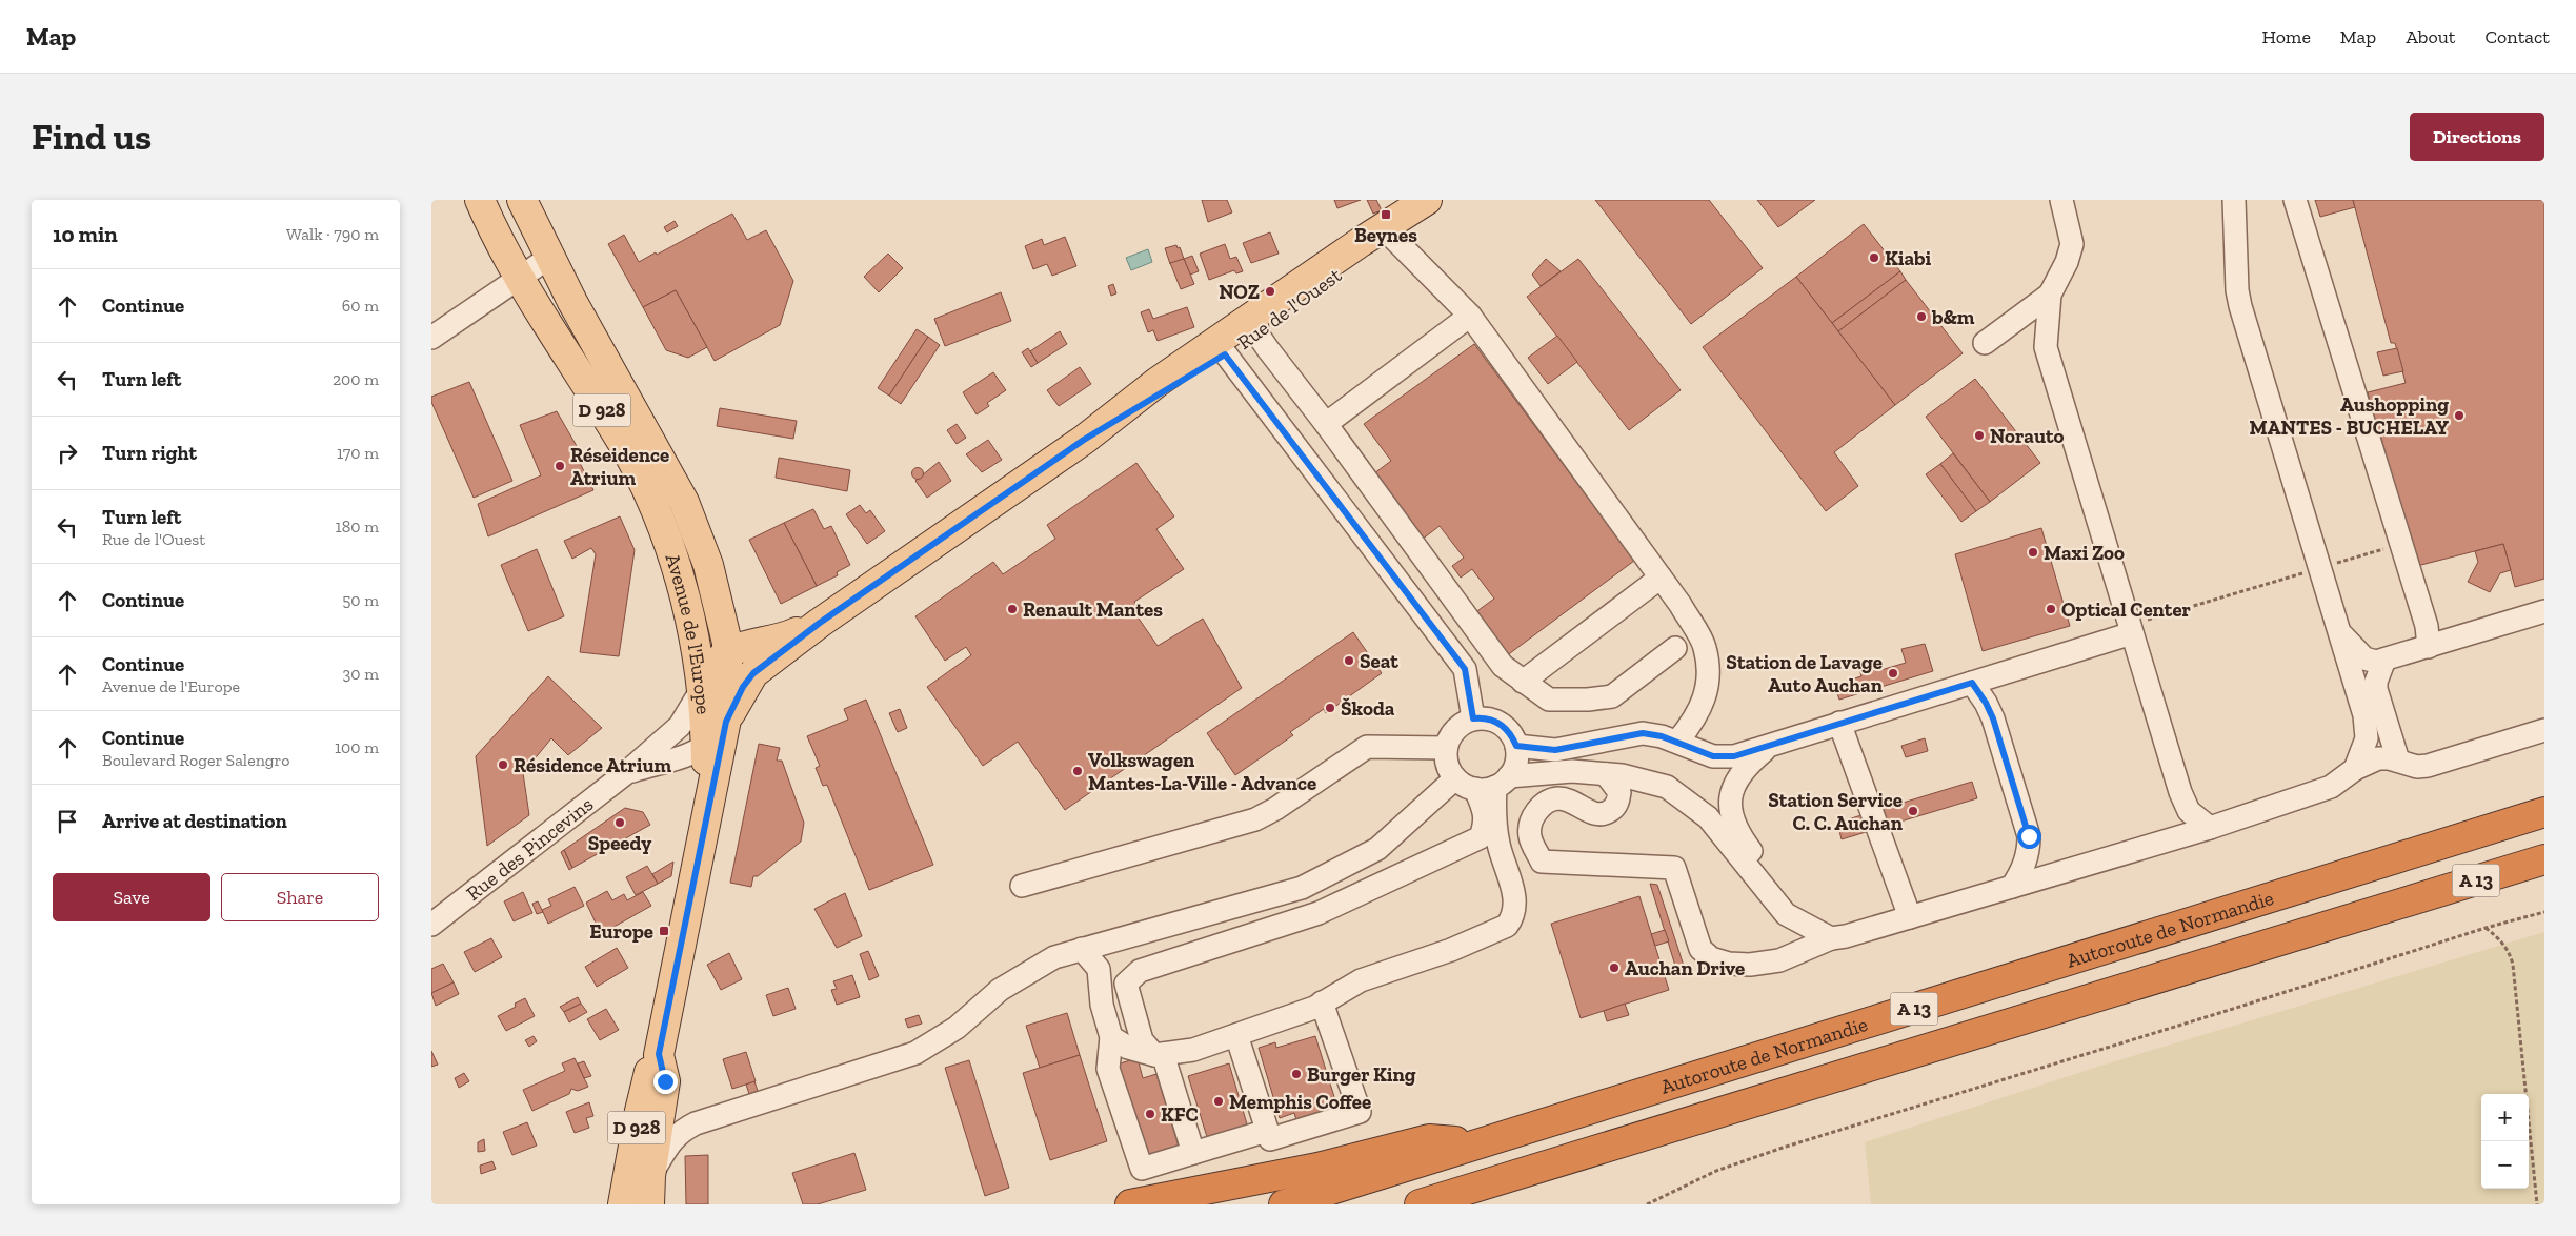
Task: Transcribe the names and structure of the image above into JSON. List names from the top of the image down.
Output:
{
  "streets": {
    "highway": ["A 13", "Autoroute de Normandie"],
    "main road": ["Rue de l'Ouest", "D 928", "Avenue de l'Europe"],
    "street": ["Rue des Pincevins"]
  },
  "crossings": [
    ["D 928", "Avenue de l'Europe"],
    ["Avenue de l'Europe", "Rue des Pincevins"]
  ],
  "places": {
    "transit": ["Beynes", "Europe"],
    "other": [
      "Kiabi",
      "NOZ",
      "b&m",
      "Aushopping MANTES - BUCHELAY",
      "Norauto",
      "Réseidence Atrium",
      "Maxi Zoo",
      "Renault Mantes",
      "Optical Center",
      "Seat",
      "Station de Lavage Auto Auchan",
      "Škoda",
      "Résidence Atrium",
      "Volkswagen Mantes-La-Ville - Advance",
      "Station Service C. C. Auchan",
      "Speedy",
      "Auchan Drive",
      "Burger King",
      "Memphis Coffee",
      "KFC"
    ]
  },
  "page": {
    "header": "Map",
    "nav": [
      "Home",
      "Map",
      "About",
      "Contact"
    ],
    "buttons": [
      "Directions",
      ["Save", "Share"]
    ],
    "title": "Find us",
    "heading": ["10 min", "Walk · 790 m"],
    "list": [
      ["Continue", "60 m"],
      ["Turn left", "200 m"],
      ["Turn right", "170 m"],
      ["Turn left", "Rue de l'Ouest", "180 m"],
      ["Continue", "50 m"],
      ["Continue", "Avenue de l'Europe", "30 m"],
      ["Continue", "Boulevard Roger Salengro", "100 m"],
      "Arrive at destination"
    ],
    "map_buttons": ["+", "−"]
  }
}
